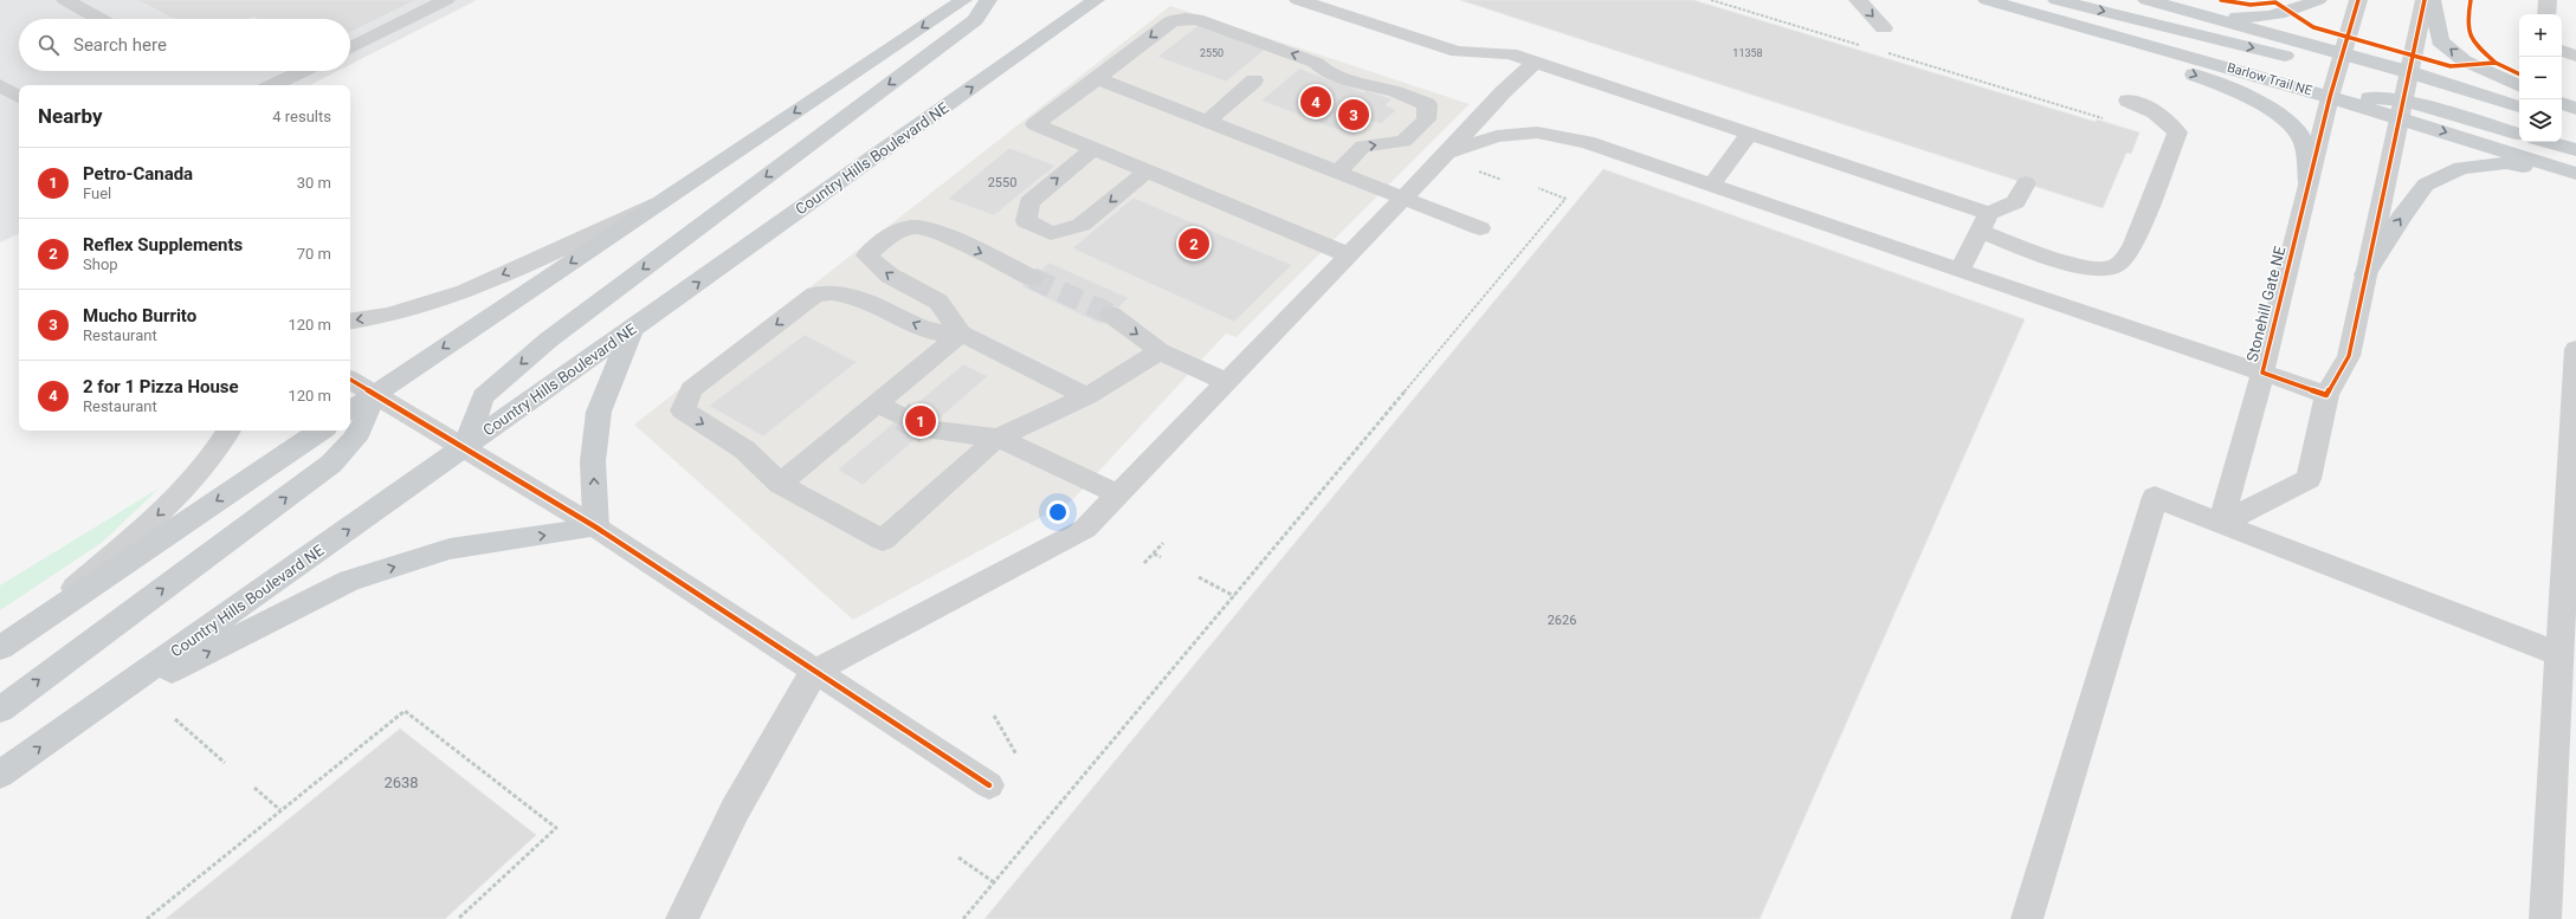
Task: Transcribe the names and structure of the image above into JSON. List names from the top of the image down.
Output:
{
  "streets": {
    "main road": ["Barlow Trail NE", "Country Hills Boulevard NE"],
    "street": ["Stonehill Gate NE"]
  },
  "crossings": [
    ["Barlow Trail NE", "Stonehill Gate NE"]
  ],
  "house_numbers": [
    "2550",
    "11358",
    "2550",
    "2626",
    "2638"
  ],
  "page": {
    "map_buttons": ["+", "−"],
    "search": "Search here",
    "pins": [
      "4",
      "3",
      "2",
      "1"
    ],
    "heading": ["Nearby", "4 results"],
    "list": [
      {
        "mark": "1",
        "name": "Petro-Canada",
        "note": "Fuel",
        "value": "30 m"
      },
      {
        "mark": "2",
        "name": "Reflex Supplements",
        "note": "Shop",
        "value": "70 m"
      },
      {
        "mark": "3",
        "name": "Mucho Burrito",
        "note": "Restaurant",
        "value": "120 m"
      },
      {
        "mark": "4",
        "name": "2 for 1 Pizza House",
        "note": "Restaurant",
        "value": "120 m"
      }
    ]
  }
}
